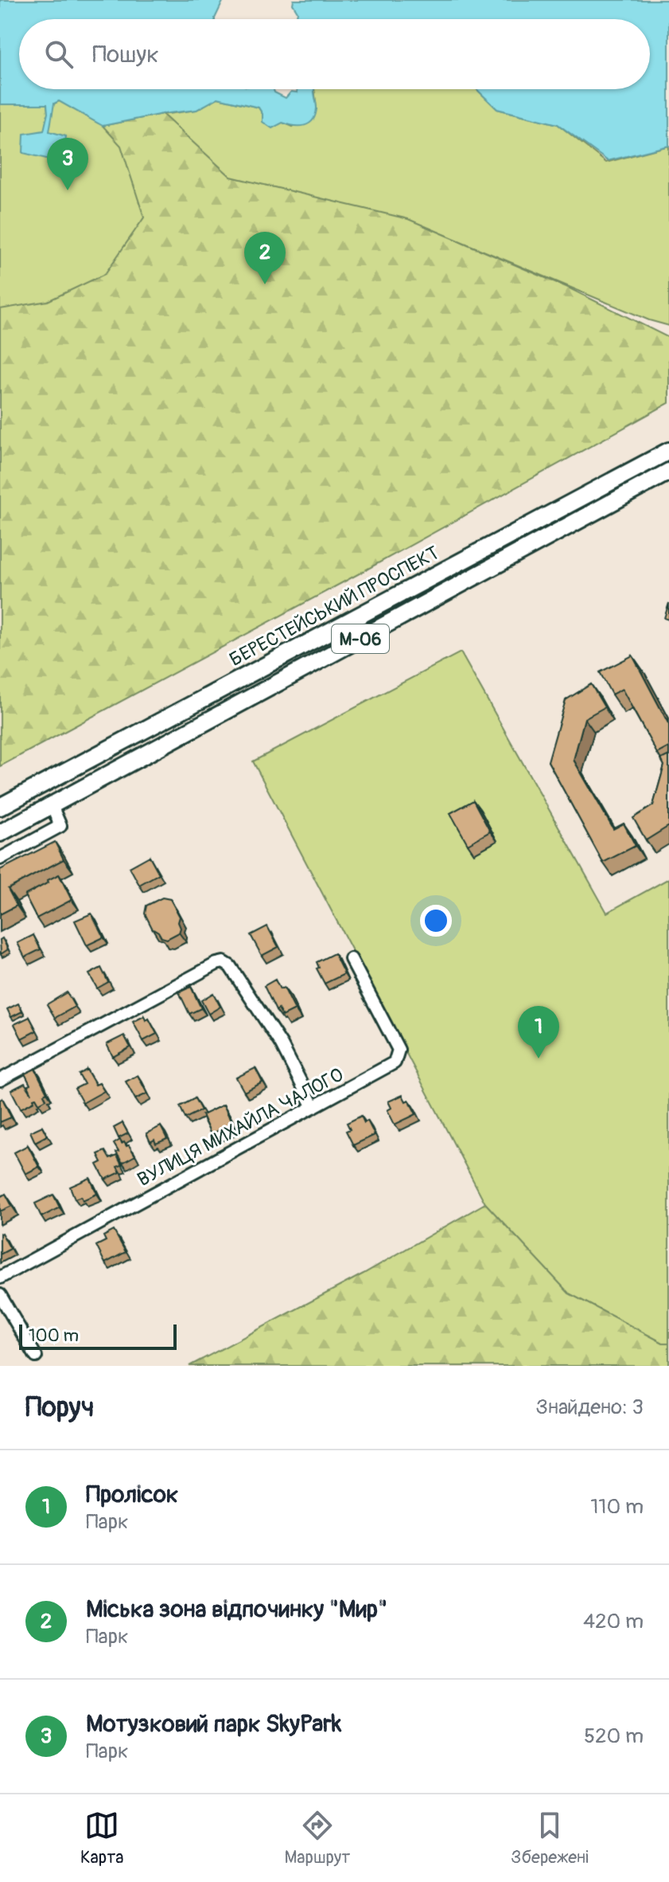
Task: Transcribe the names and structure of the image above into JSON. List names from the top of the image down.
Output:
{
  "streets": {
    "highway": ["БЕРЕСТЕЙСЬКИЙ ПРОСПЕКТ", "М-06"],
    "street": ["ВУЛИЦЯ МИХАЙЛА ЧАЛОГО"]
  },
  "scale_bar": "100 m",
  "page": {
    "search": "Пошук",
    "pins": ["3", "2", "1"],
    "scale": "100 m",
    "heading": ["Поруч", "Знайдено: 3"],
    "list": [
      {
        "mark": "1",
        "name": "Пролісок",
        "note": "Парк",
        "value": "110 m"
      },
      {
        "mark": "2",
        "name": "Міська зона відпочинку \"Мир\"",
        "note": "Парк",
        "value": "420 m"
      },
      {
        "mark": "3",
        "name": "Мотузковий парк SkyPark",
        "note": "Парк",
        "value": "520 m"
      }
    ],
    "nav": ["Карта", "Маршрут", "Збережені"]
  }
}
